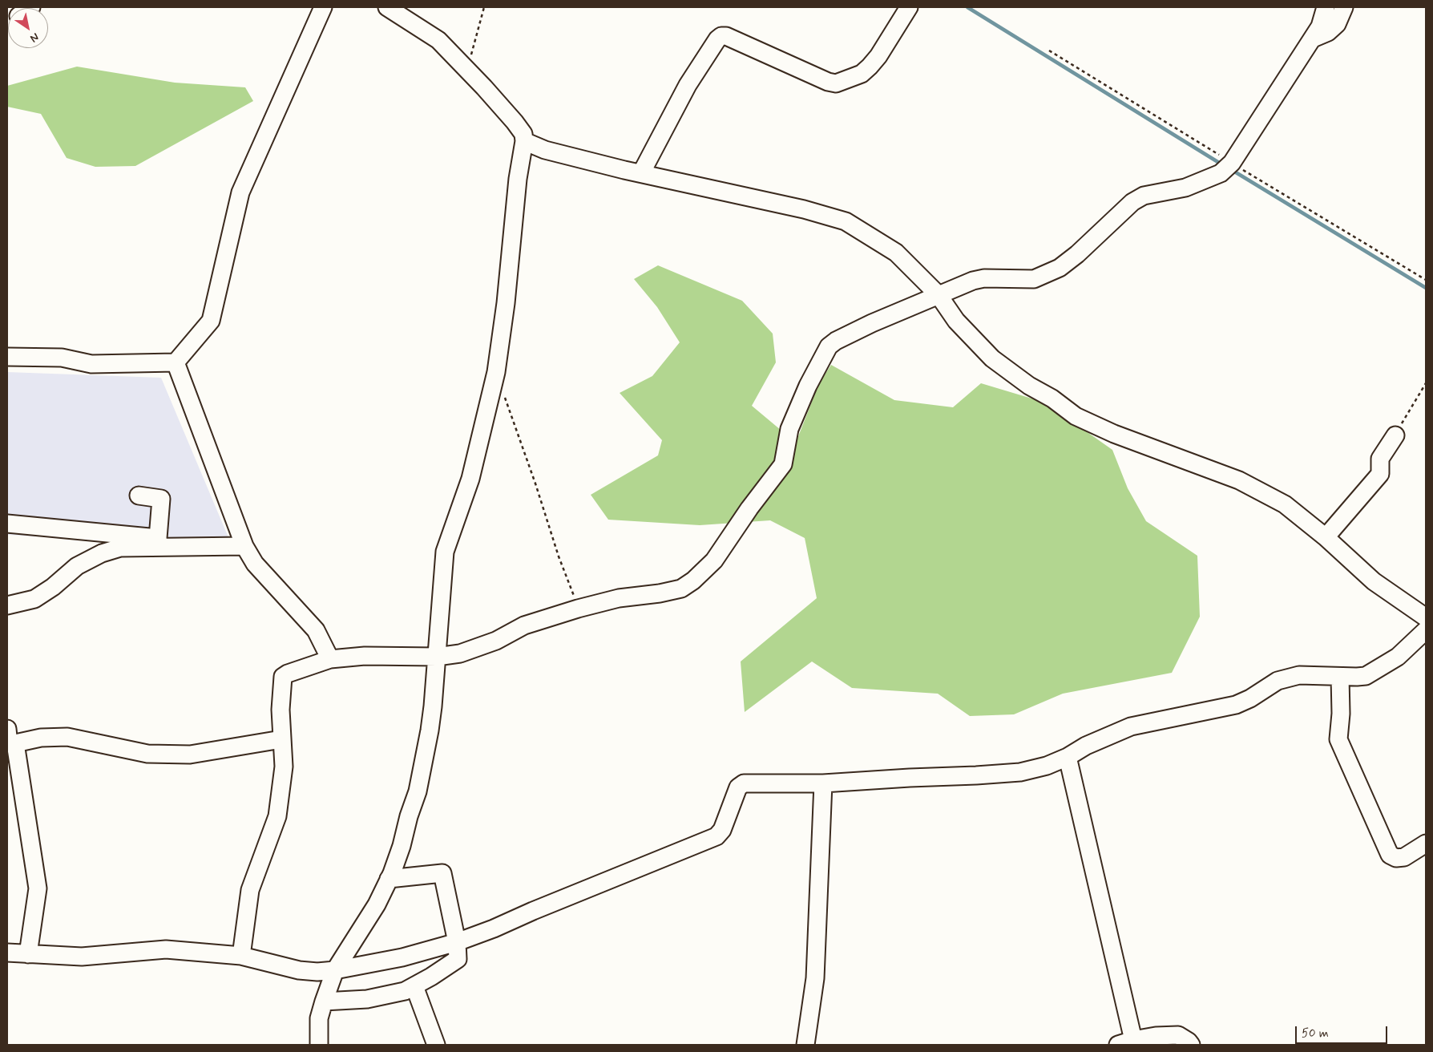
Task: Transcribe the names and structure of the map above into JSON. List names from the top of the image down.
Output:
{
  "scale_bar": "50 m",
  "north": "bottom right"
}
